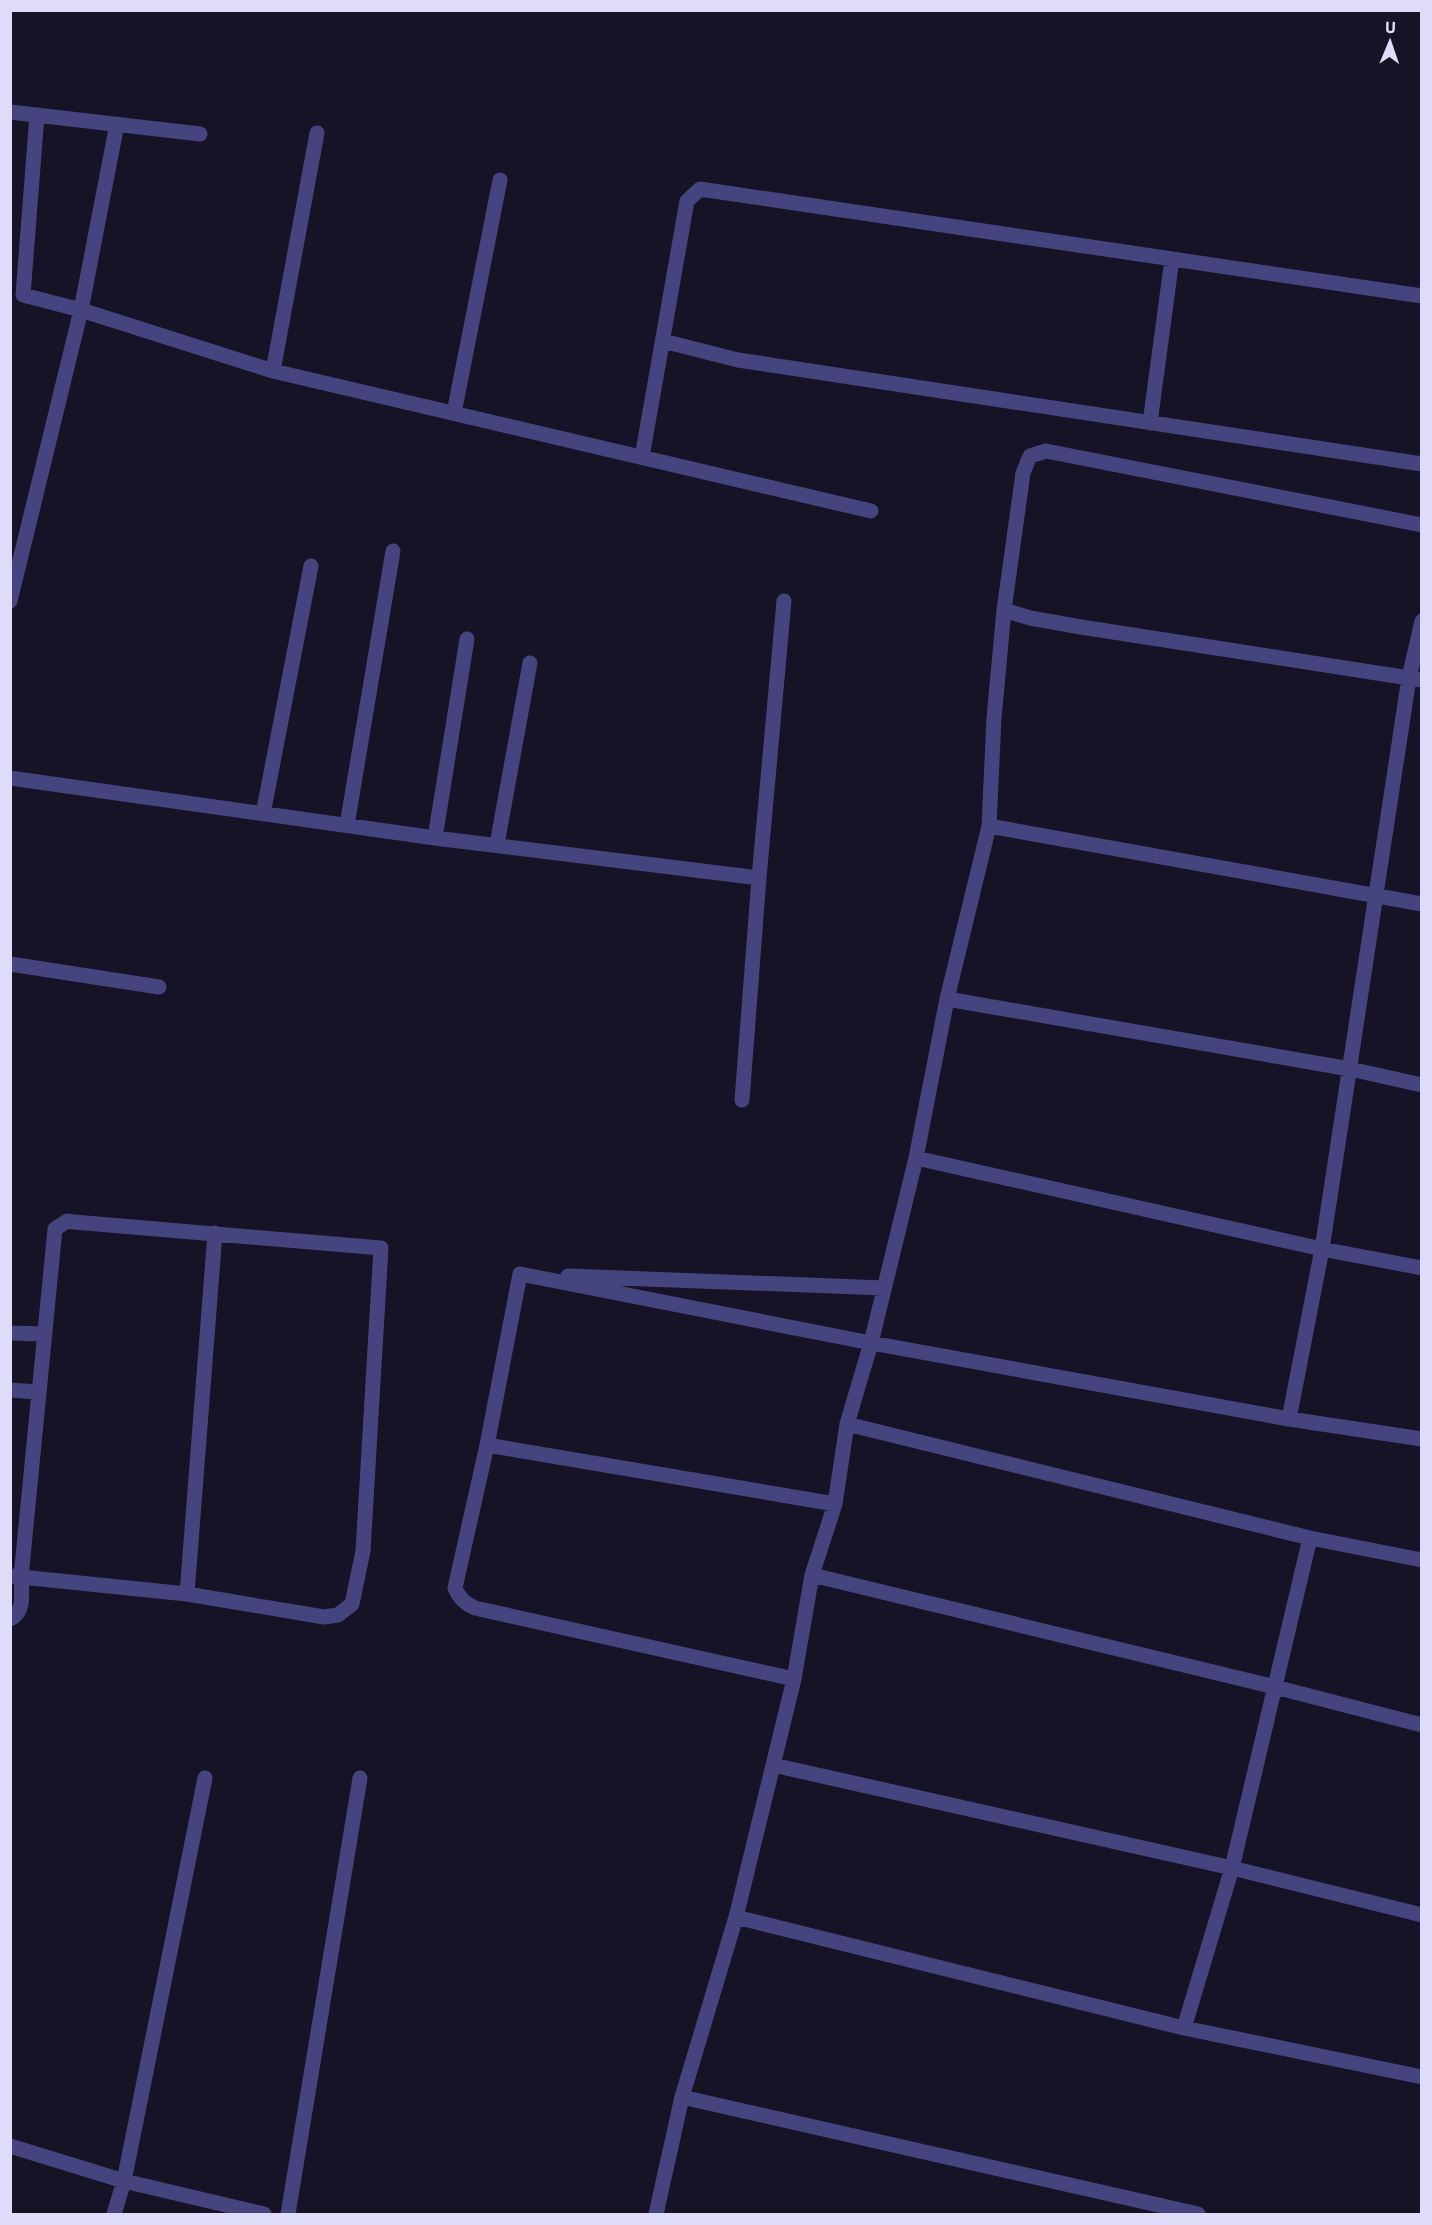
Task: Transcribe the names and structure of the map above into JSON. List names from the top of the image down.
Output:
{
  "north": "top"
}
